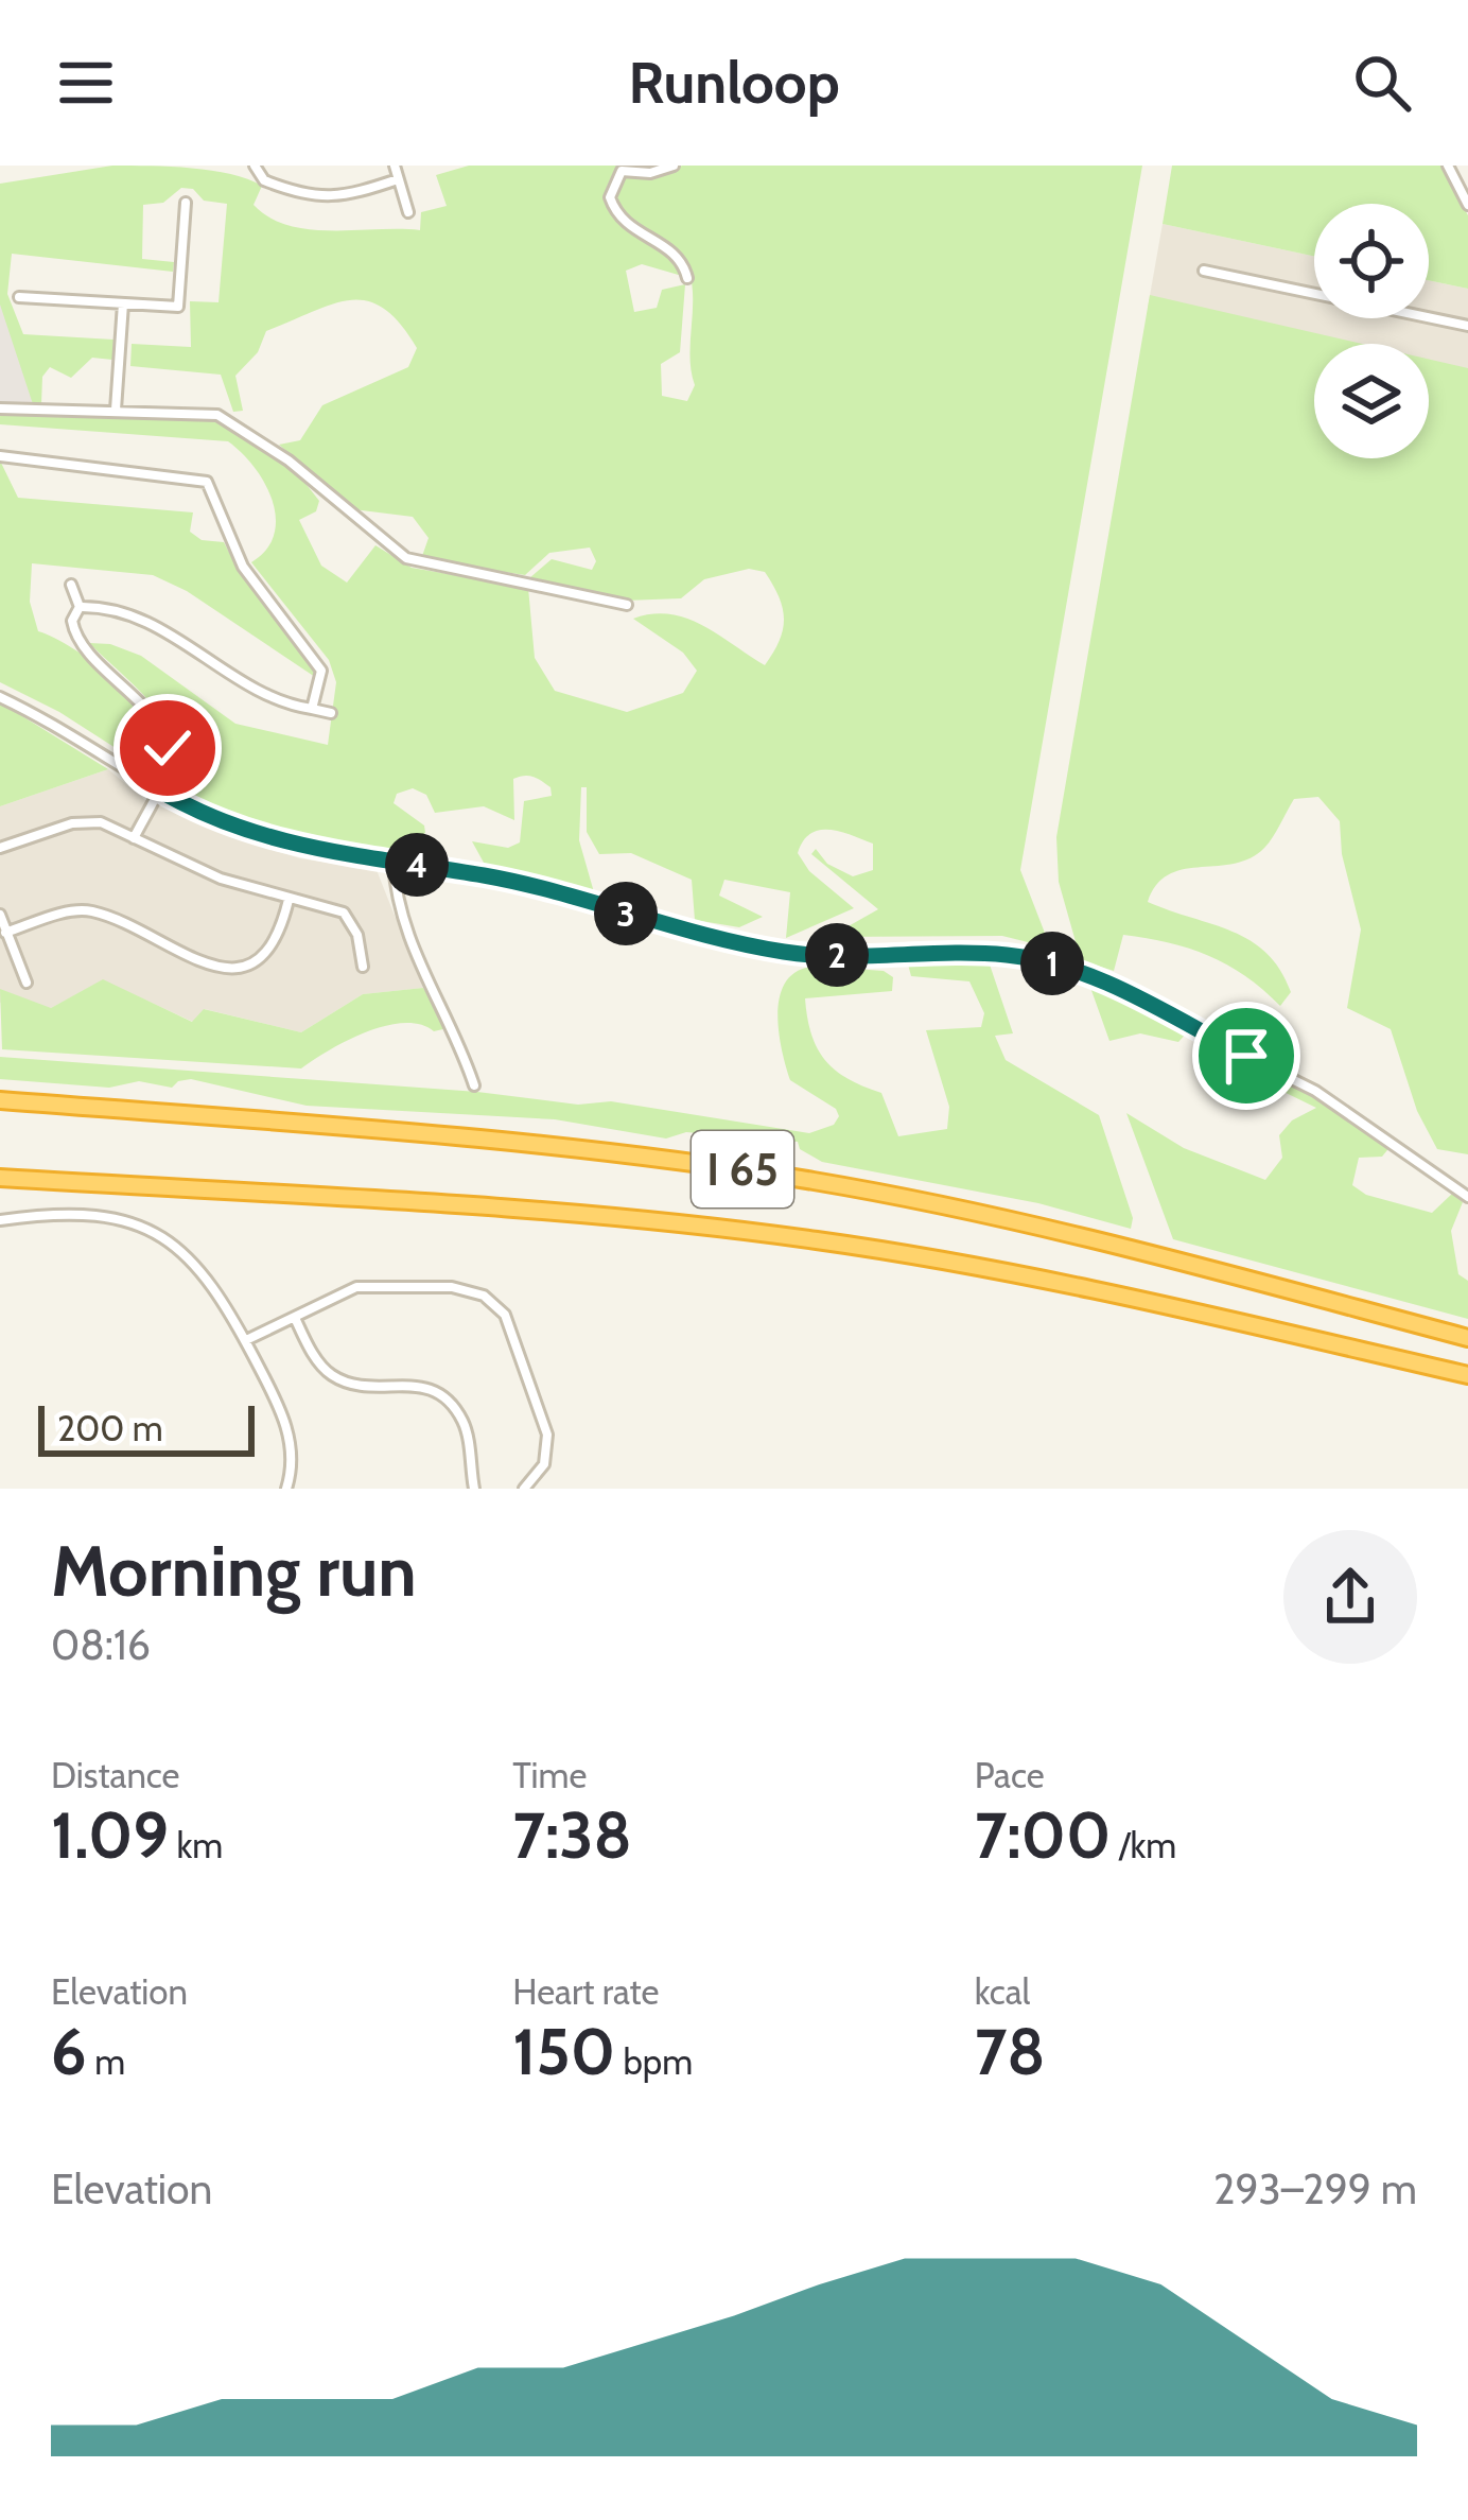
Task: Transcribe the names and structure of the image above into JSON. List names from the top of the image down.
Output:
{
  "streets": {
    "highway": ["I 65"]
  },
  "scale_bar": "200 m",
  "page": {
    "header": "Runloop",
    "pins": [
      "4",
      "3",
      "2",
      "1"
    ],
    "scale": "200 m",
    "heading": ["Morning run", "08:16"],
    "stats": [
      ["Distance", "1.09 km"],
      ["Time", "7:38"],
      ["Pace", "7:00 /km"],
      ["Elevation", "6 m"],
      ["Heart rate", "150 bpm"],
      ["kcal", "78"]
    ],
    "chart": ["Elevation", "293–299 m"]
  }
}
